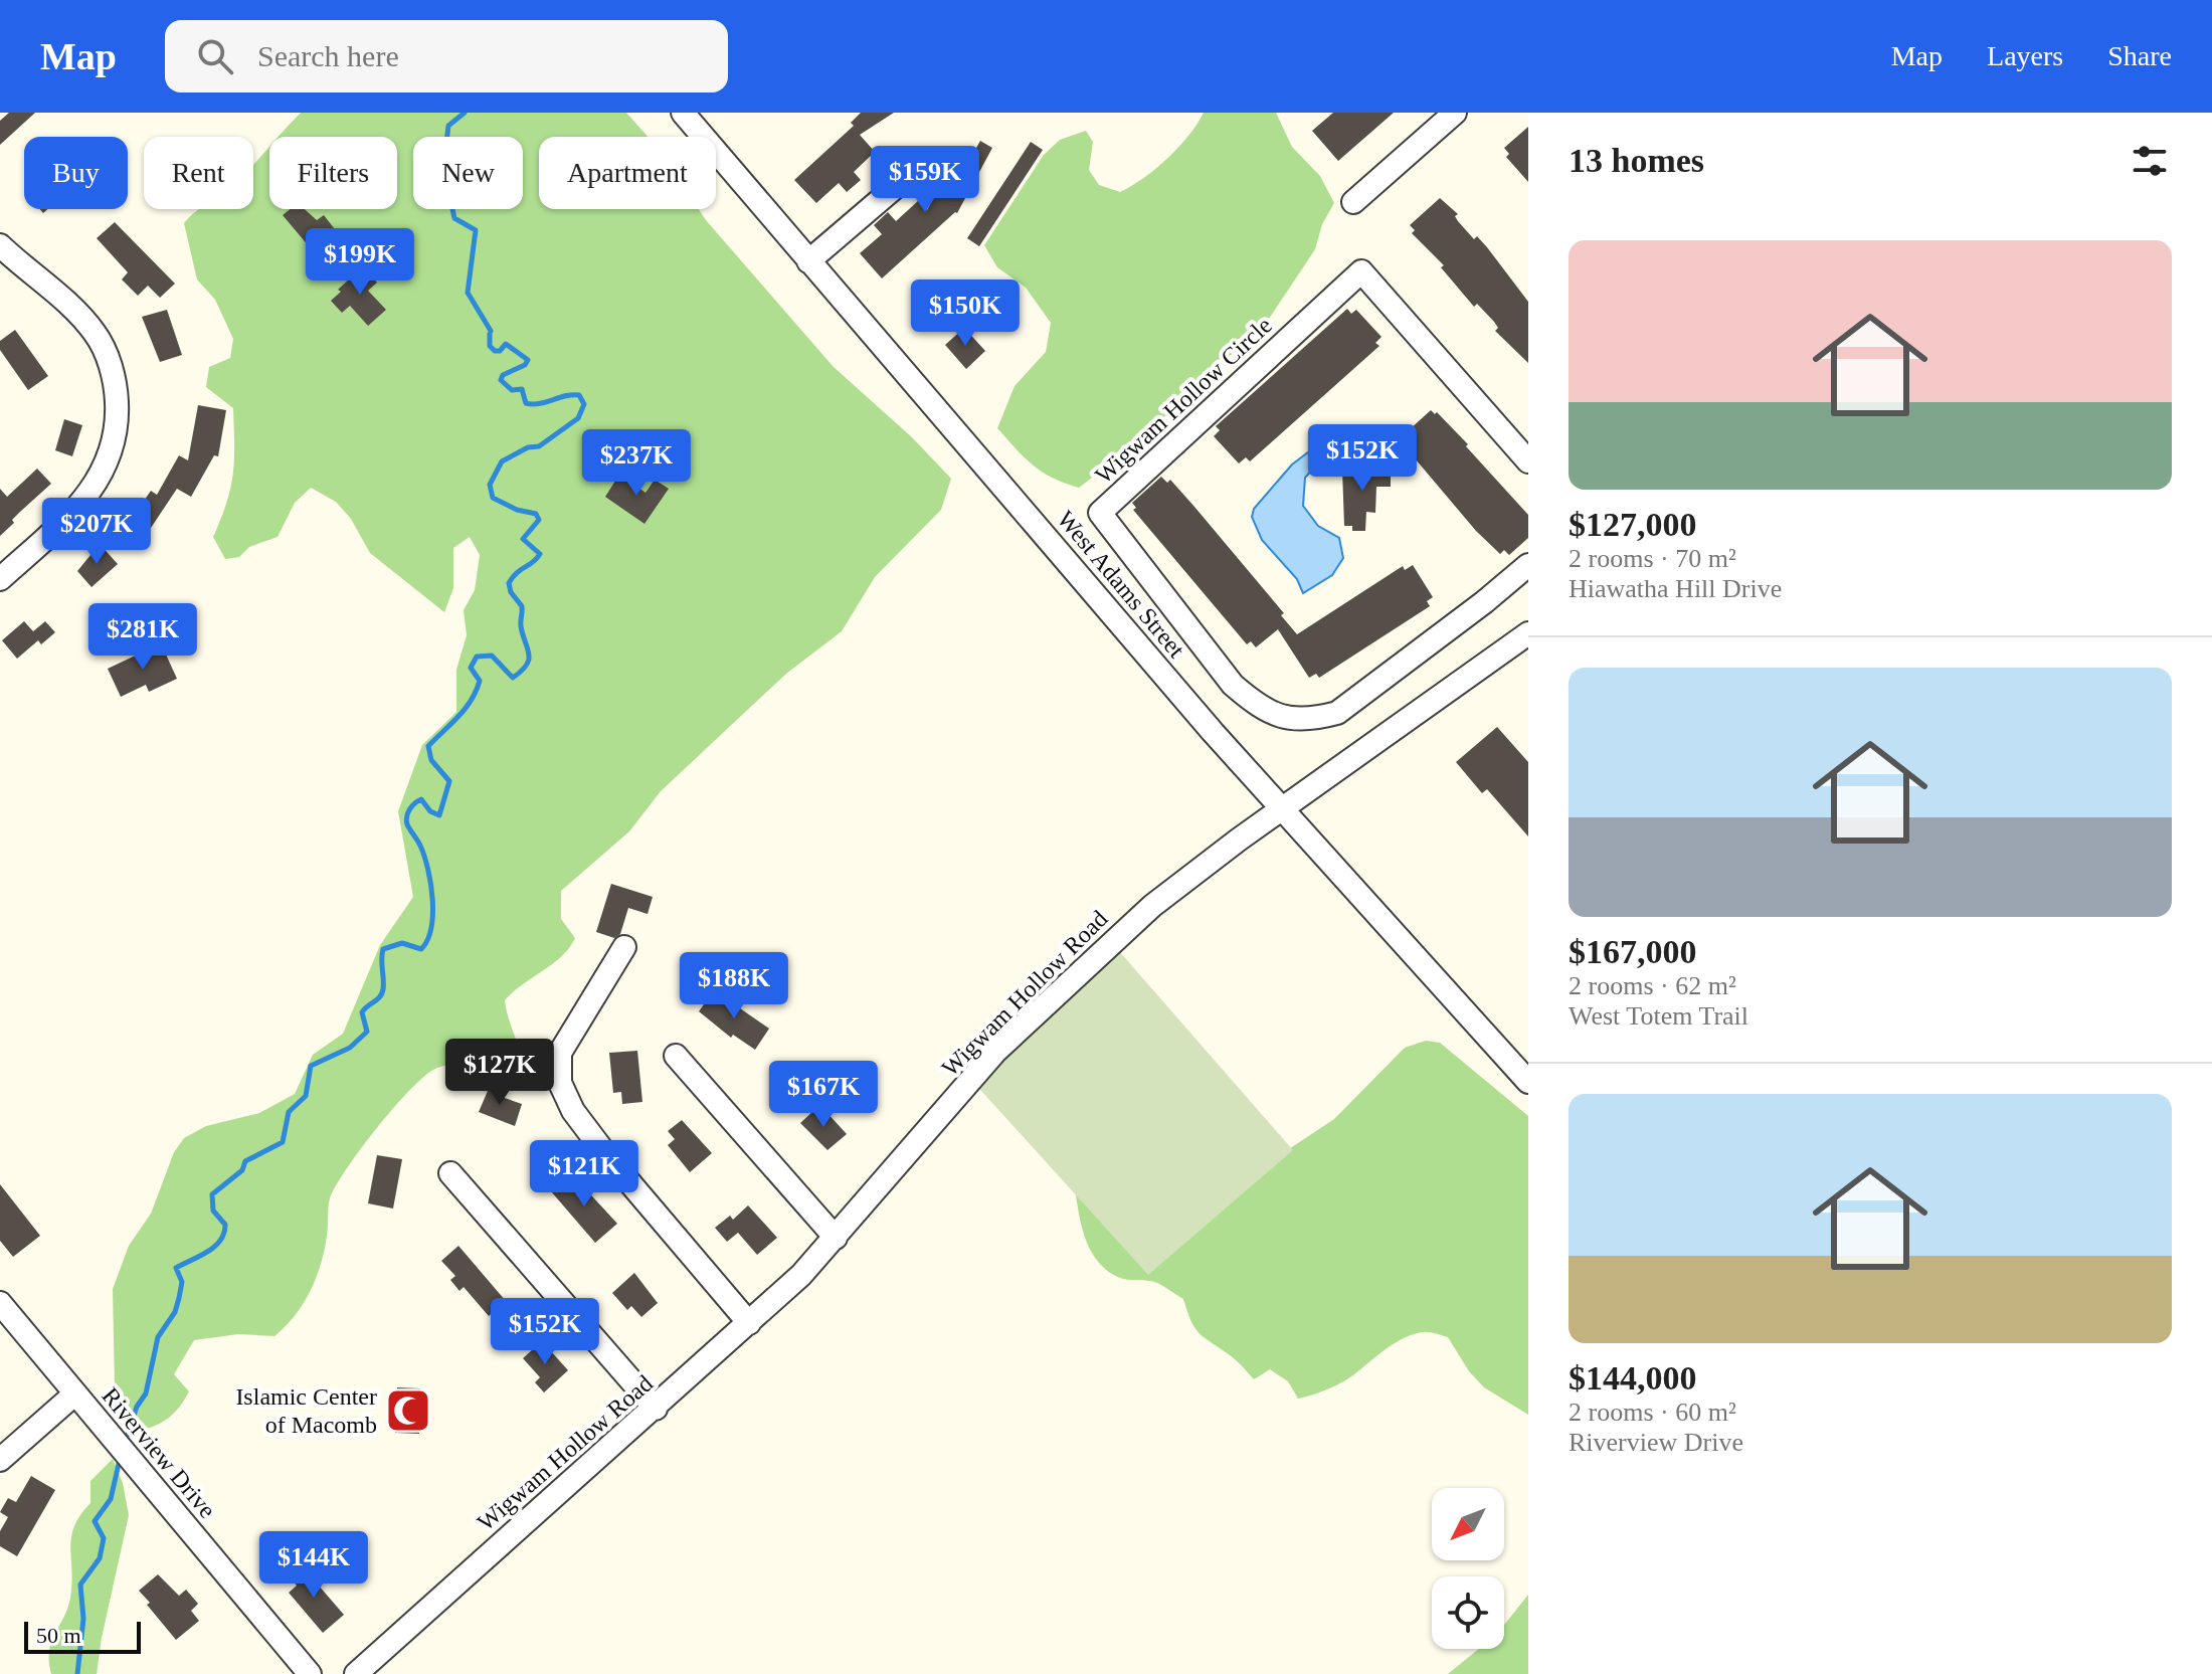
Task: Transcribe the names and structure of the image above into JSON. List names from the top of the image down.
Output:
{
  "streets": {
    "street": [
      "Wigwam Hollow Circle",
      "West Adams Street",
      "Wigwam Hollow Road",
      "Riverview Drive"
    ]
  },
  "crossings": [
    ["West Adams Street", "Wigwam Hollow Road"]
  ],
  "places": {
    "mosque": ["Islamic Center of Macomb"]
  },
  "scale_bar": "50 m",
  "north": "bottom left",
  "page": {
    "header": "Map",
    "search": "Search here",
    "nav": ["Map", "Layers", "Share"],
    "heading": "13 homes",
    "chip": [
      "Buy",
      "Rent",
      "Filters",
      "New",
      "Apartment"
    ],
    "price": [
      "$159K",
      "$199K",
      "$150K",
      "$152K",
      "$237K",
      "$207K",
      "$281K",
      "$188K",
      "$127K",
      "$167K",
      "$121K",
      "$152K",
      "$144K"
    ],
    "list": [
      {
        "name": "$127,000",
        "note": "2 rooms · 70 m² · Hiawatha Hill Drive"
      },
      {
        "name": "$167,000",
        "note": "2 rooms · 62 m² · West Totem Trail"
      },
      {
        "name": "$144,000",
        "note": "2 rooms · 60 m² · Riverview Drive"
      }
    ],
    "scale": "50 m"
  }
}
